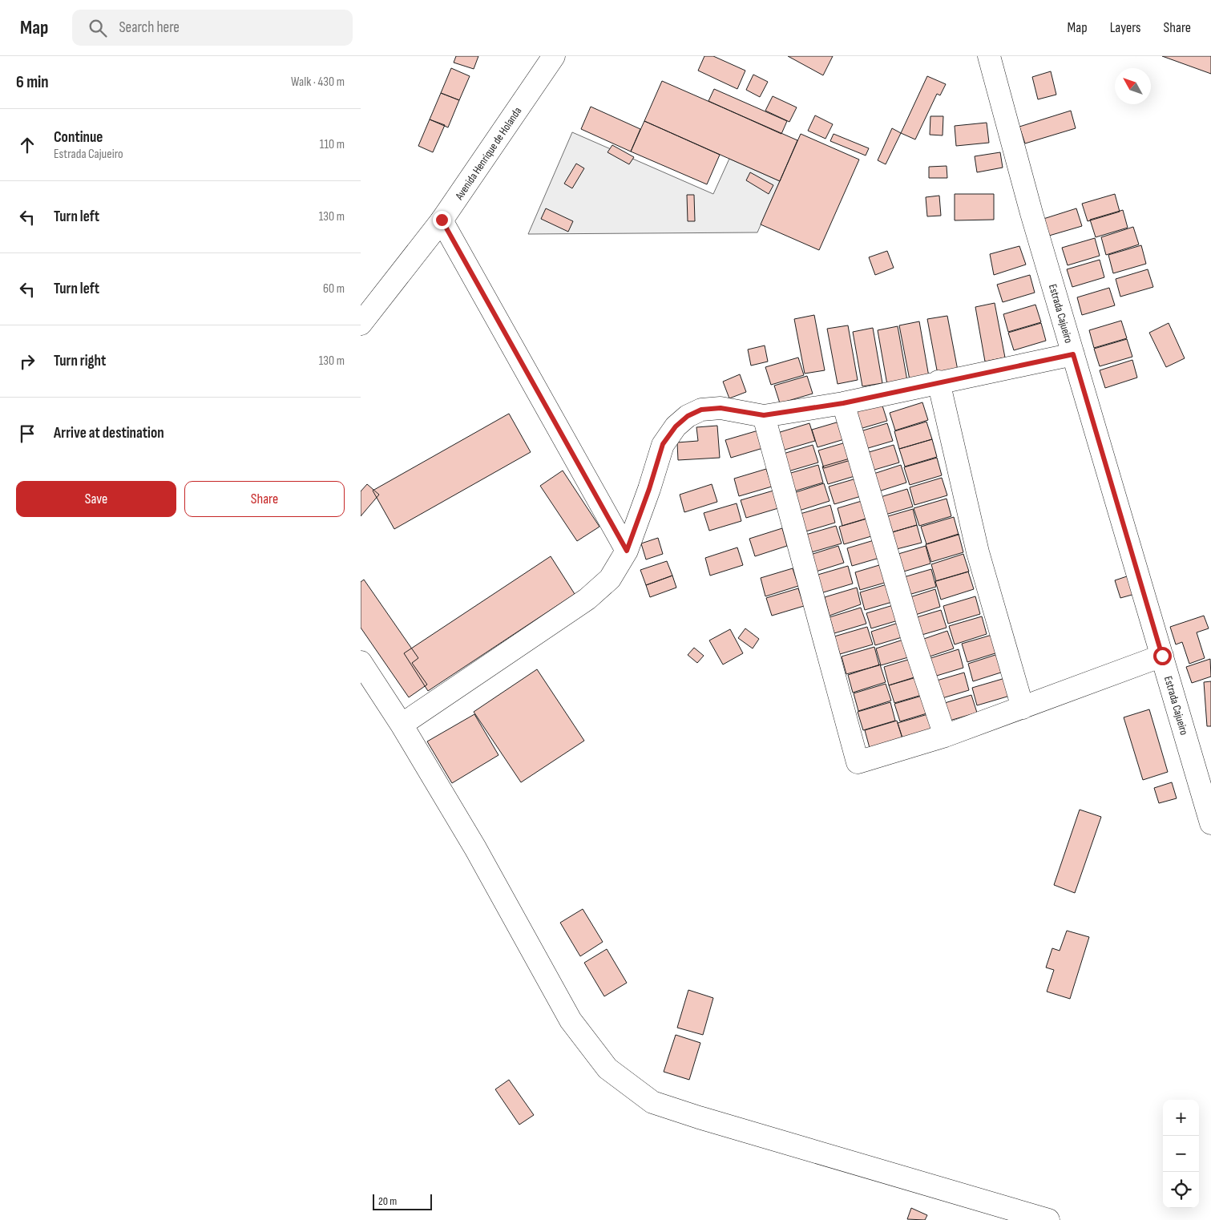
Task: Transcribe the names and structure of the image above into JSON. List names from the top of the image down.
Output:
{
  "streets": {
    "street": ["Avenida Henrique de Holanda", "Estrada Cajueiro"]
  },
  "scale_bar": "20 m",
  "north": "top left",
  "page": {
    "header": "Map",
    "search": "Search here",
    "nav": ["Map", "Layers", "Share"],
    "heading": ["6 min", "Walk · 430 m"],
    "list": [
      ["Continue", "Estrada Cajueiro", "110 m"],
      ["Turn left", "130 m"],
      ["Turn left", "60 m"],
      ["Turn right", "130 m"],
      "Arrive at destination"
    ],
    "buttons": ["Save", "Share"],
    "map_buttons": ["+", "−"],
    "scale": "20 m"
  }
}
